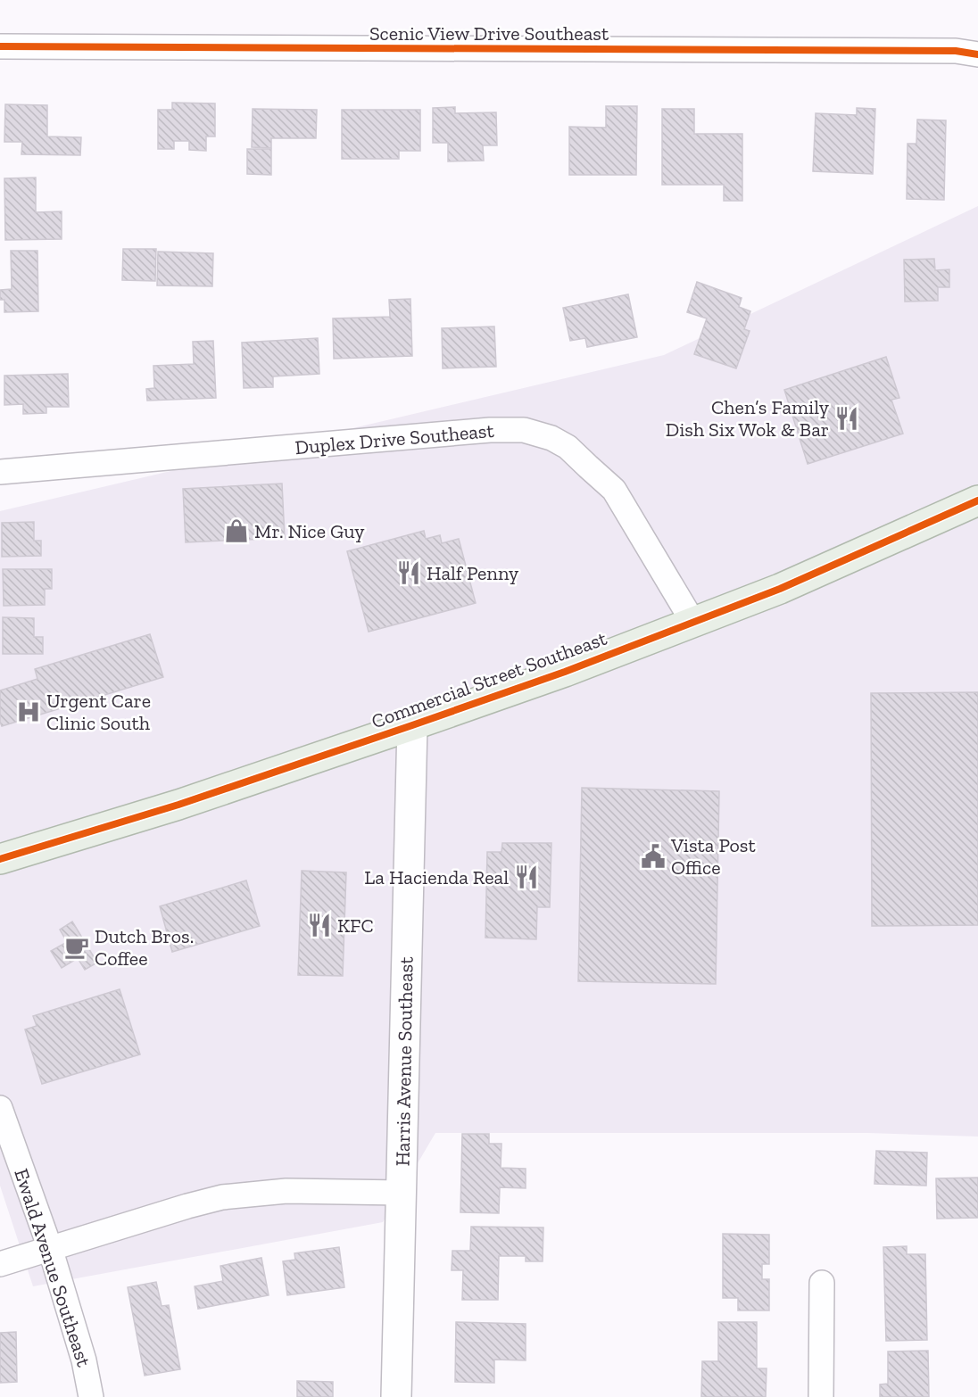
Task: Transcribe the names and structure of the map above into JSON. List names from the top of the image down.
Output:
{
  "streets": {
    "main road": ["Commercial Street Southeast"],
    "street": [
      "Scenic View Drive Southeast",
      "Duplex Drive Southeast",
      "Harris Avenue Southeast",
      "Ewald Avenue Southeast"
    ]
  },
  "crossings": [
    ["Duplex Drive Southeast", "Commercial Street Southeast"],
    ["Commercial Street Southeast", "Harris Avenue Southeast"]
  ],
  "places": {
    "restaurant": [
      "Chen’s Family Dish Six Wok & Bar",
      "Half Penny",
      "La Hacienda Real",
      "KFC"
    ],
    "shop": ["Mr. Nice Guy"],
    "hospital": ["Urgent Care Clinic South"],
    "public building": ["Vista Post Office"],
    "cafe": ["Dutch Bros. Coffee"]
  }
}
